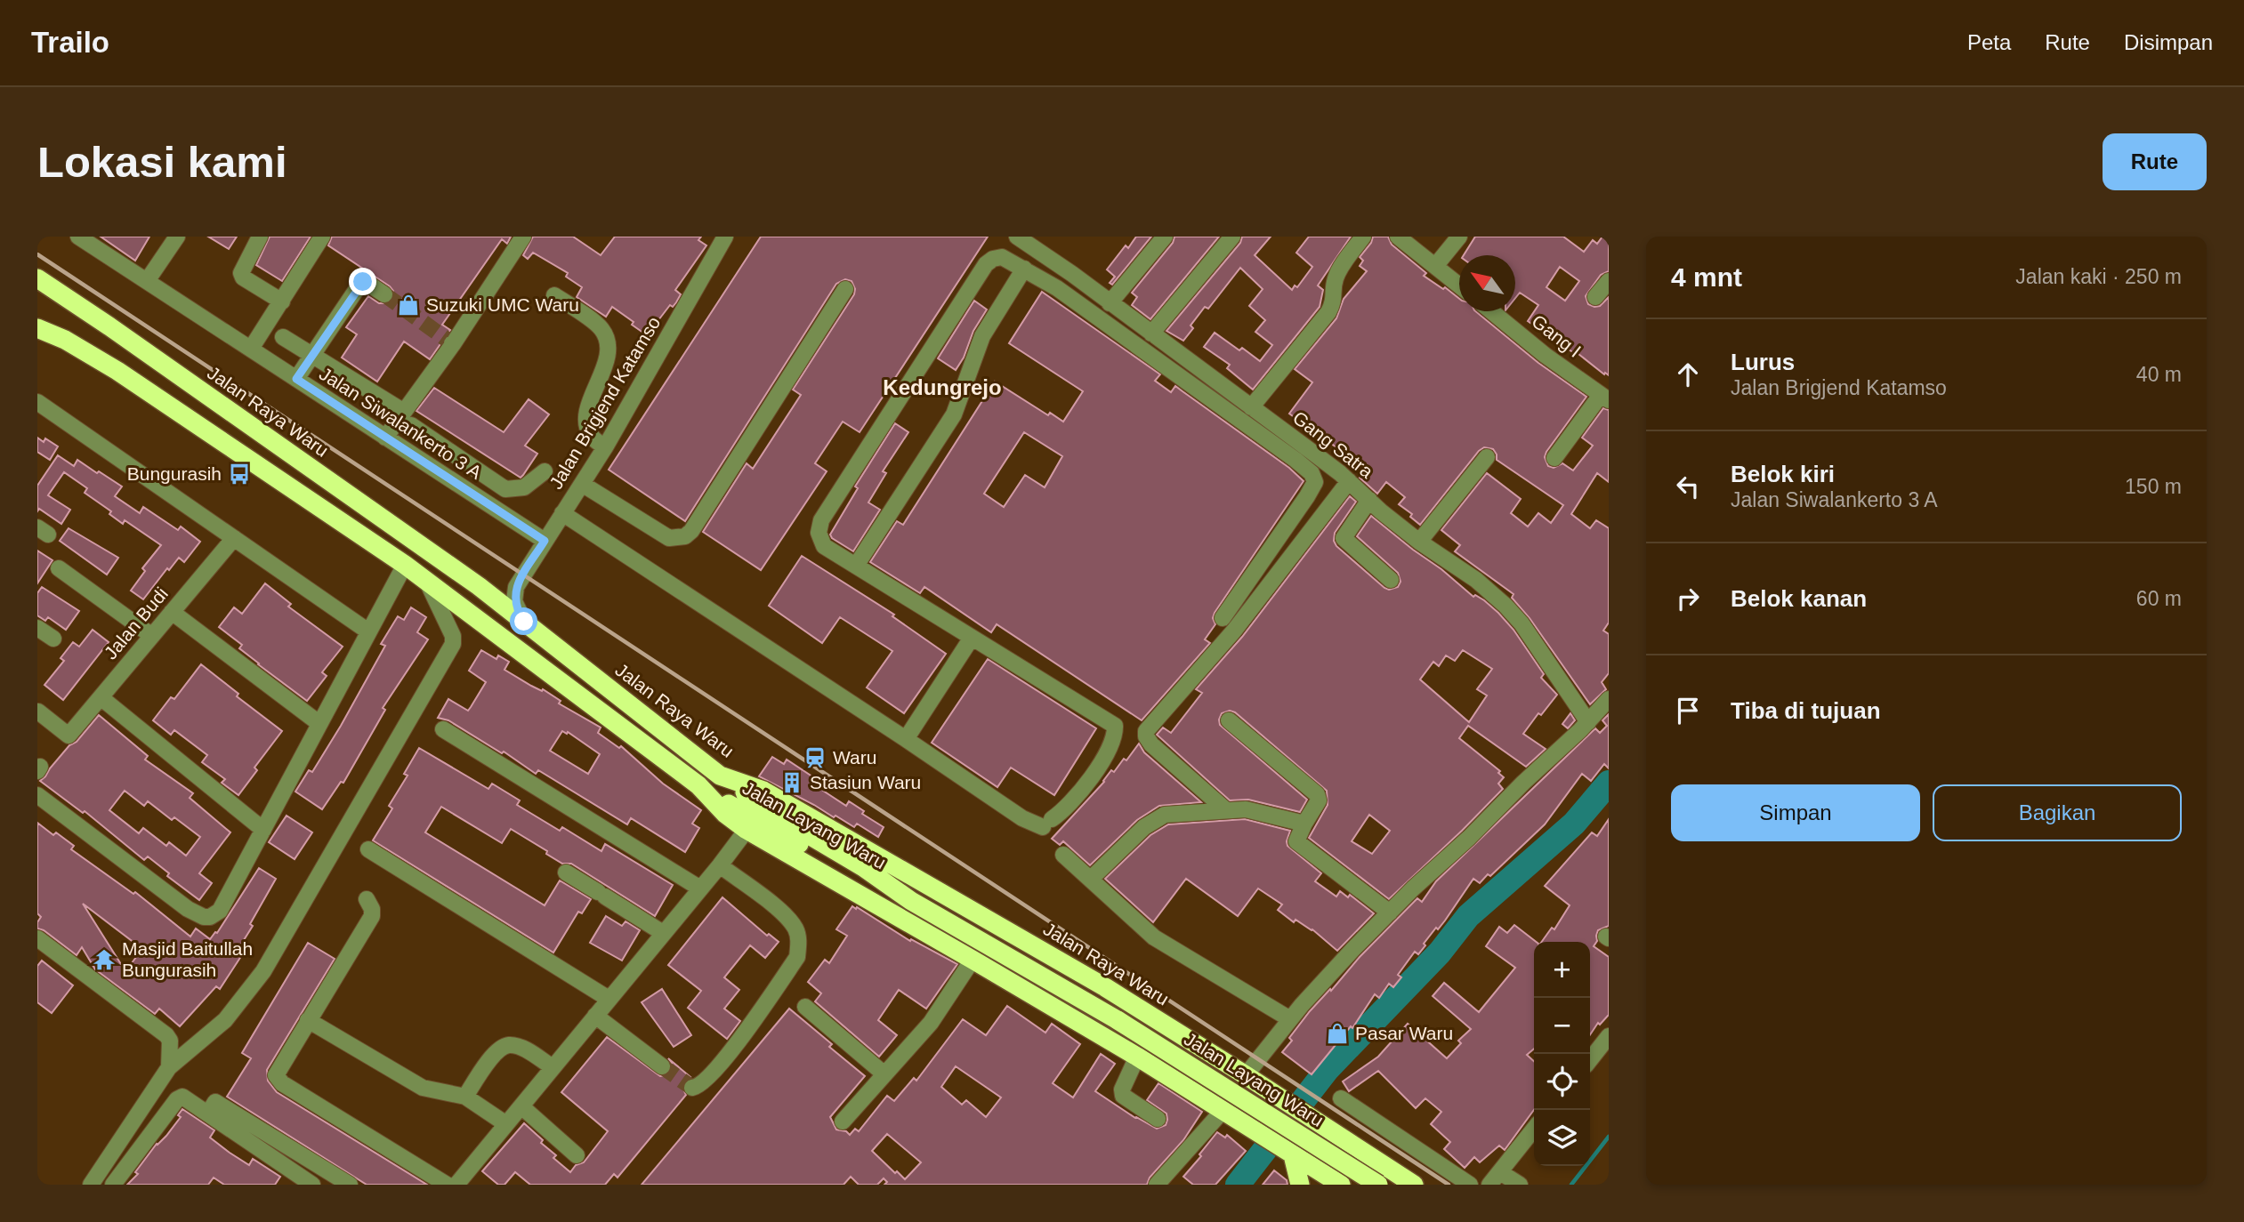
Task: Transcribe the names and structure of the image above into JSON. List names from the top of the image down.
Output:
{
  "streets": {
    "highway": ["Jalan Raya Waru", "Jalan Layang Waru"],
    "street": [
      "Gang I",
      "Jalan Brigjend Katamso",
      "Jalan Siwalankerto 3 A",
      "Gang Satra",
      "Jalan Budi"
    ]
  },
  "crossings": [
    ["Jalan Brigjend Katamso", "Jalan Siwalankerto 3 A"],
    ["Jalan Raya Waru", "Jalan Layang Waru"]
  ],
  "districts": ["Kedungrejo"],
  "places": {
    "shop": ["Suzuki UMC Waru", "Pasar Waru"],
    "bus stop": ["Bungurasih"],
    "station": ["Waru"],
    "building": ["Stasiun Waru"],
    "temple": ["Masjid Baitullah Bungurasih"]
  },
  "north": "top left",
  "page": {
    "header": "Trailo",
    "nav": ["Peta", "Rute", "Disimpan"],
    "buttons": [
      "Rute",
      ["Simpan", "Bagikan"]
    ],
    "title": "Lokasi kami",
    "heading": ["4 mnt", "Jalan kaki · 250 m"],
    "list": [
      ["Lurus", "Jalan Brigjend Katamso", "40 m"],
      ["Belok kiri", "Jalan Siwalankerto 3 A", "150 m"],
      ["Belok kanan", "60 m"],
      "Tiba di tujuan"
    ],
    "map_buttons": ["+", "−"]
  }
}
